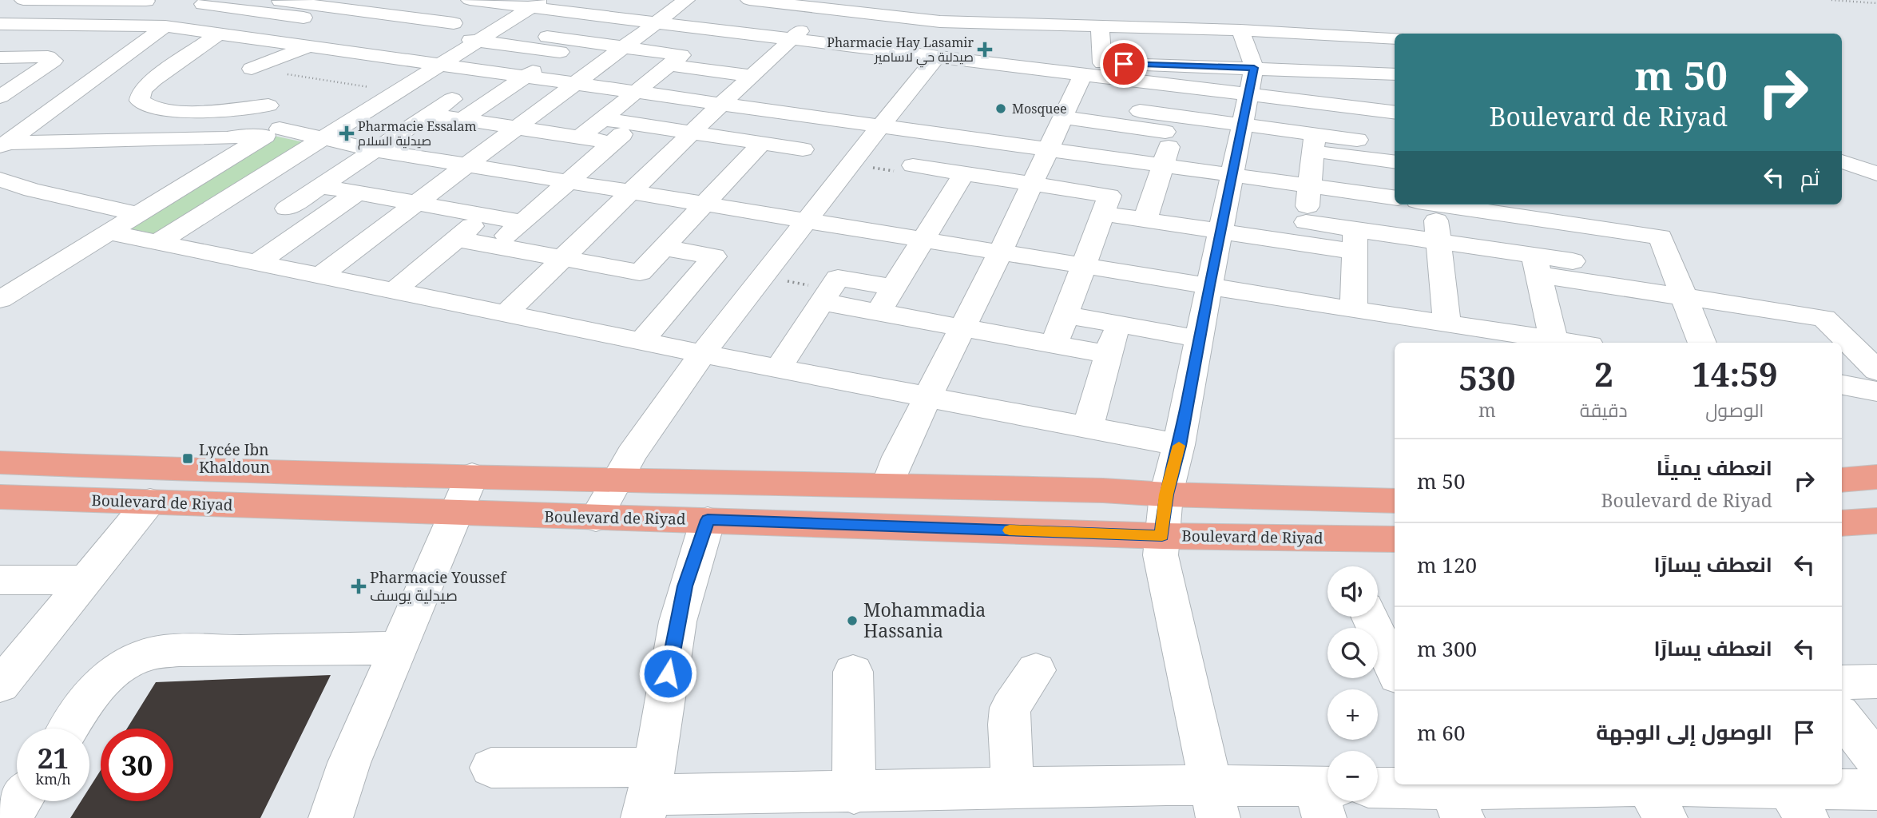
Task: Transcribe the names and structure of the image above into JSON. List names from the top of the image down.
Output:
{
  "streets": {
    "main road": ["Boulevard de Riyad"]
  },
  "places": {
    "health": ["Pharmacie Hay Lasamir صيدلية حي لاسامير", "Pharmacie Essalam صيدلية السلام", "Pharmacie Youssef صيدلية يوسف"],
    "other": ["Mosquee", "Mohammadia Hassania"],
    "transit": ["Lycée Ibn Khaldoun"]
  },
  "page": {
    "turn": ["50 m", "Boulevard de Riyad"],
    "then": "ثم",
    "eta": [
      "14:59",
      "الوصول",
      "2",
      "دقيقة",
      "530",
      "m"
    ],
    "list": [
      {
        "name": "انعطف يمينًا",
        "note": "Boulevard de Riyad",
        "value": "50 m"
      },
      {
        "name": "انعطف يسارًا",
        "value": "120 m"
      },
      {
        "name": "انعطف يسارًا",
        "value": "300 m"
      },
      {
        "name": "الوصول إلى الوجهة",
        "value": "60 m"
      }
    ],
    "map_buttons": ["+", "−"],
    "speed": "21 km/h",
    "limit": "30"
  }
}
